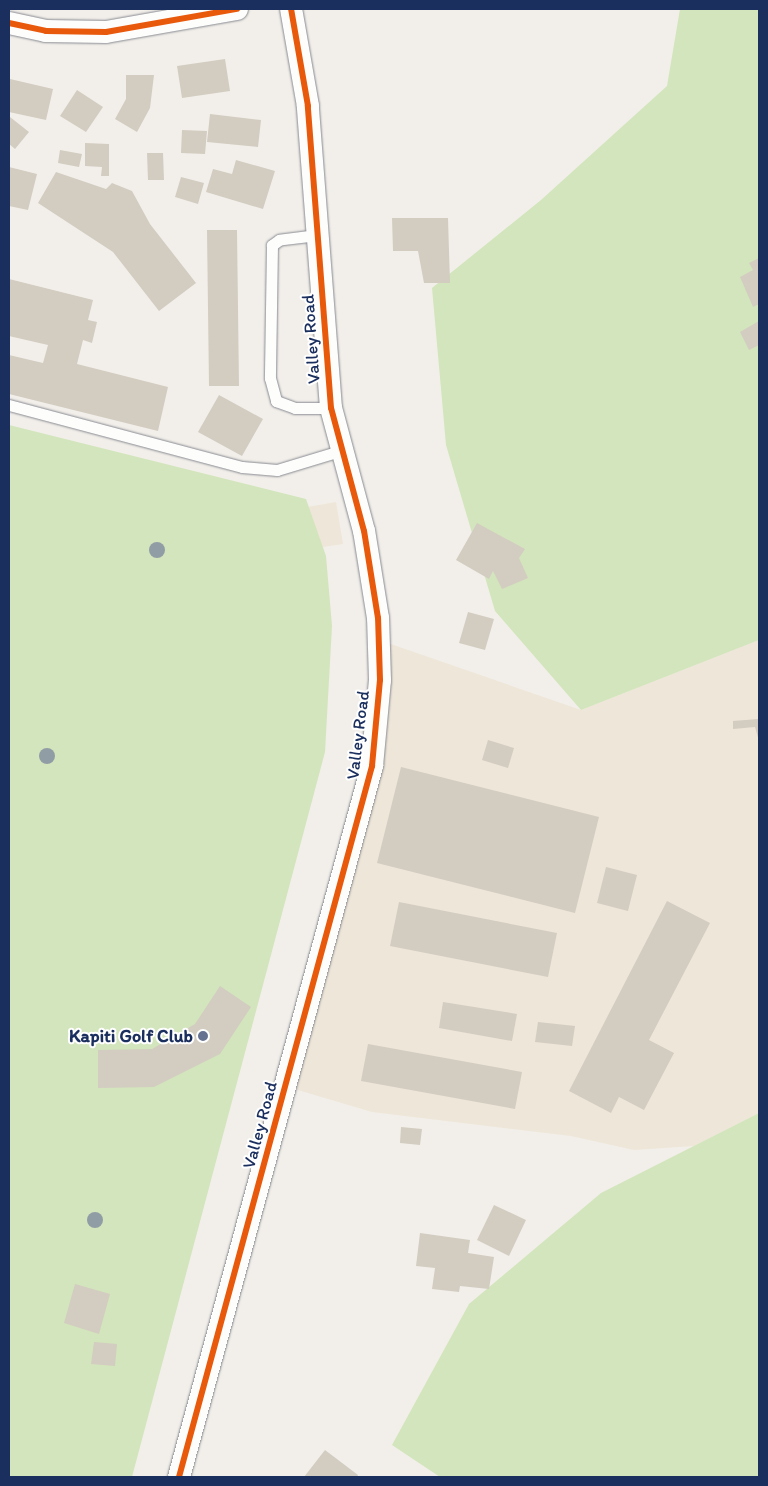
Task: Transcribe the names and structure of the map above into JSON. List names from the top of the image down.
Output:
{
  "streets": {
    "street": ["Valley Road"]
  },
  "places": ["Kapiti Golf Club"]
}
